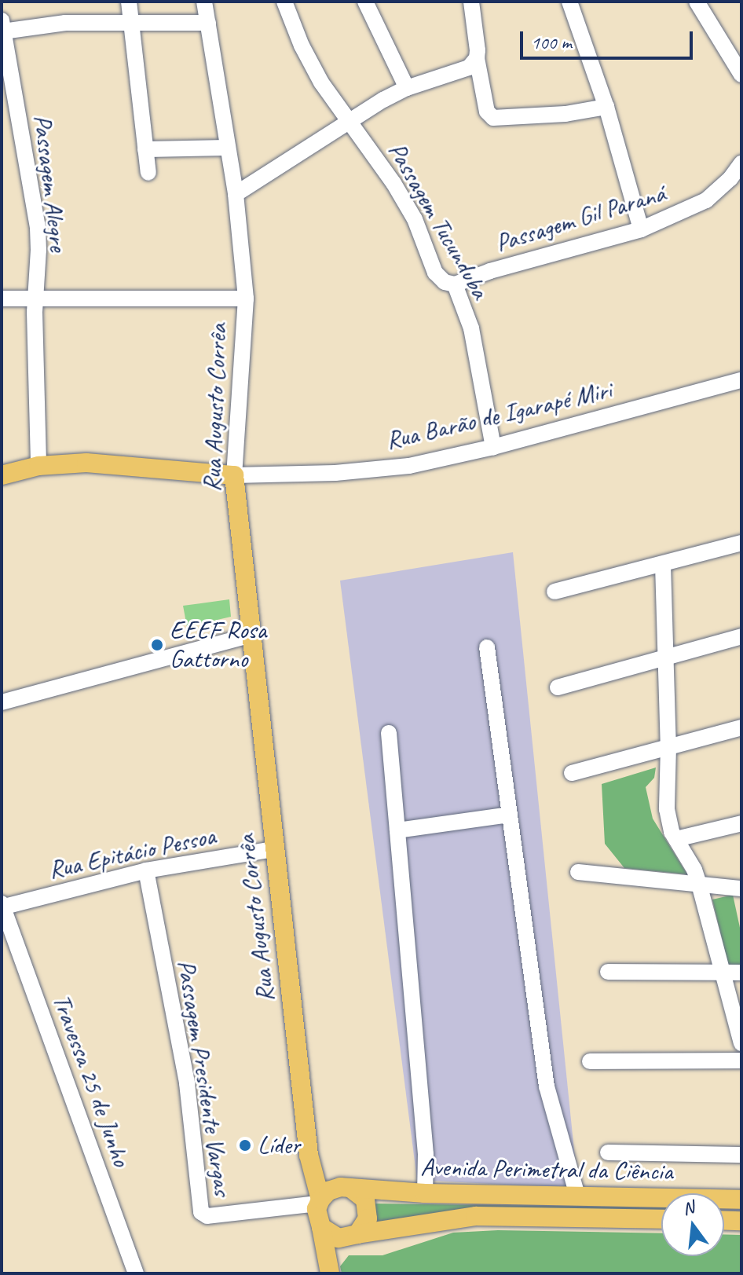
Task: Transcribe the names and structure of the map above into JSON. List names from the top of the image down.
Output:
{
  "streets": {
    "main road": ["Rua Augusto Corrêa", "Rua Barão de Igarapé Miri", "Avenida Perimetral da Ciência"],
    "street": [
      "Passagem Alegre",
      "Passagem Gil Paraná",
      "Passagem Tucunduba",
      "Rua Epitácio Pessoa",
      "Passagem Presidente Vargas",
      "Travessa 25 de Junho"
    ]
  },
  "crossings": [
    ["Passagem Alegre", "Rua Barão de Igarapé Miri"],
    ["Passagem Gil Paraná", "Passagem Tucunduba"],
    ["Passagem Tucunduba", "Rua Barão de Igarapé Miri"],
    ["Rua Augusto Corrêa", "Rua Barão de Igarapé Miri"],
    ["Rua Augusto Corrêa", "Rua Epitácio Pessoa"],
    ["Rua Augusto Corrêa", "Passagem Presidente Vargas"],
    ["Rua Augusto Corrêa", "Avenida Perimetral da Ciência"],
    ["Rua Epitácio Pessoa", "Passagem Presidente Vargas"],
    ["Rua Epitácio Pessoa", "Travessa 25 de Junho"],
    ["Passagem Presidente Vargas", "Avenida Perimetral da Ciência"]
  ],
  "places": ["EEEF Rosa Gattorno", "Líder"],
  "scale_bar": "100 m",
  "north": "top"
}
